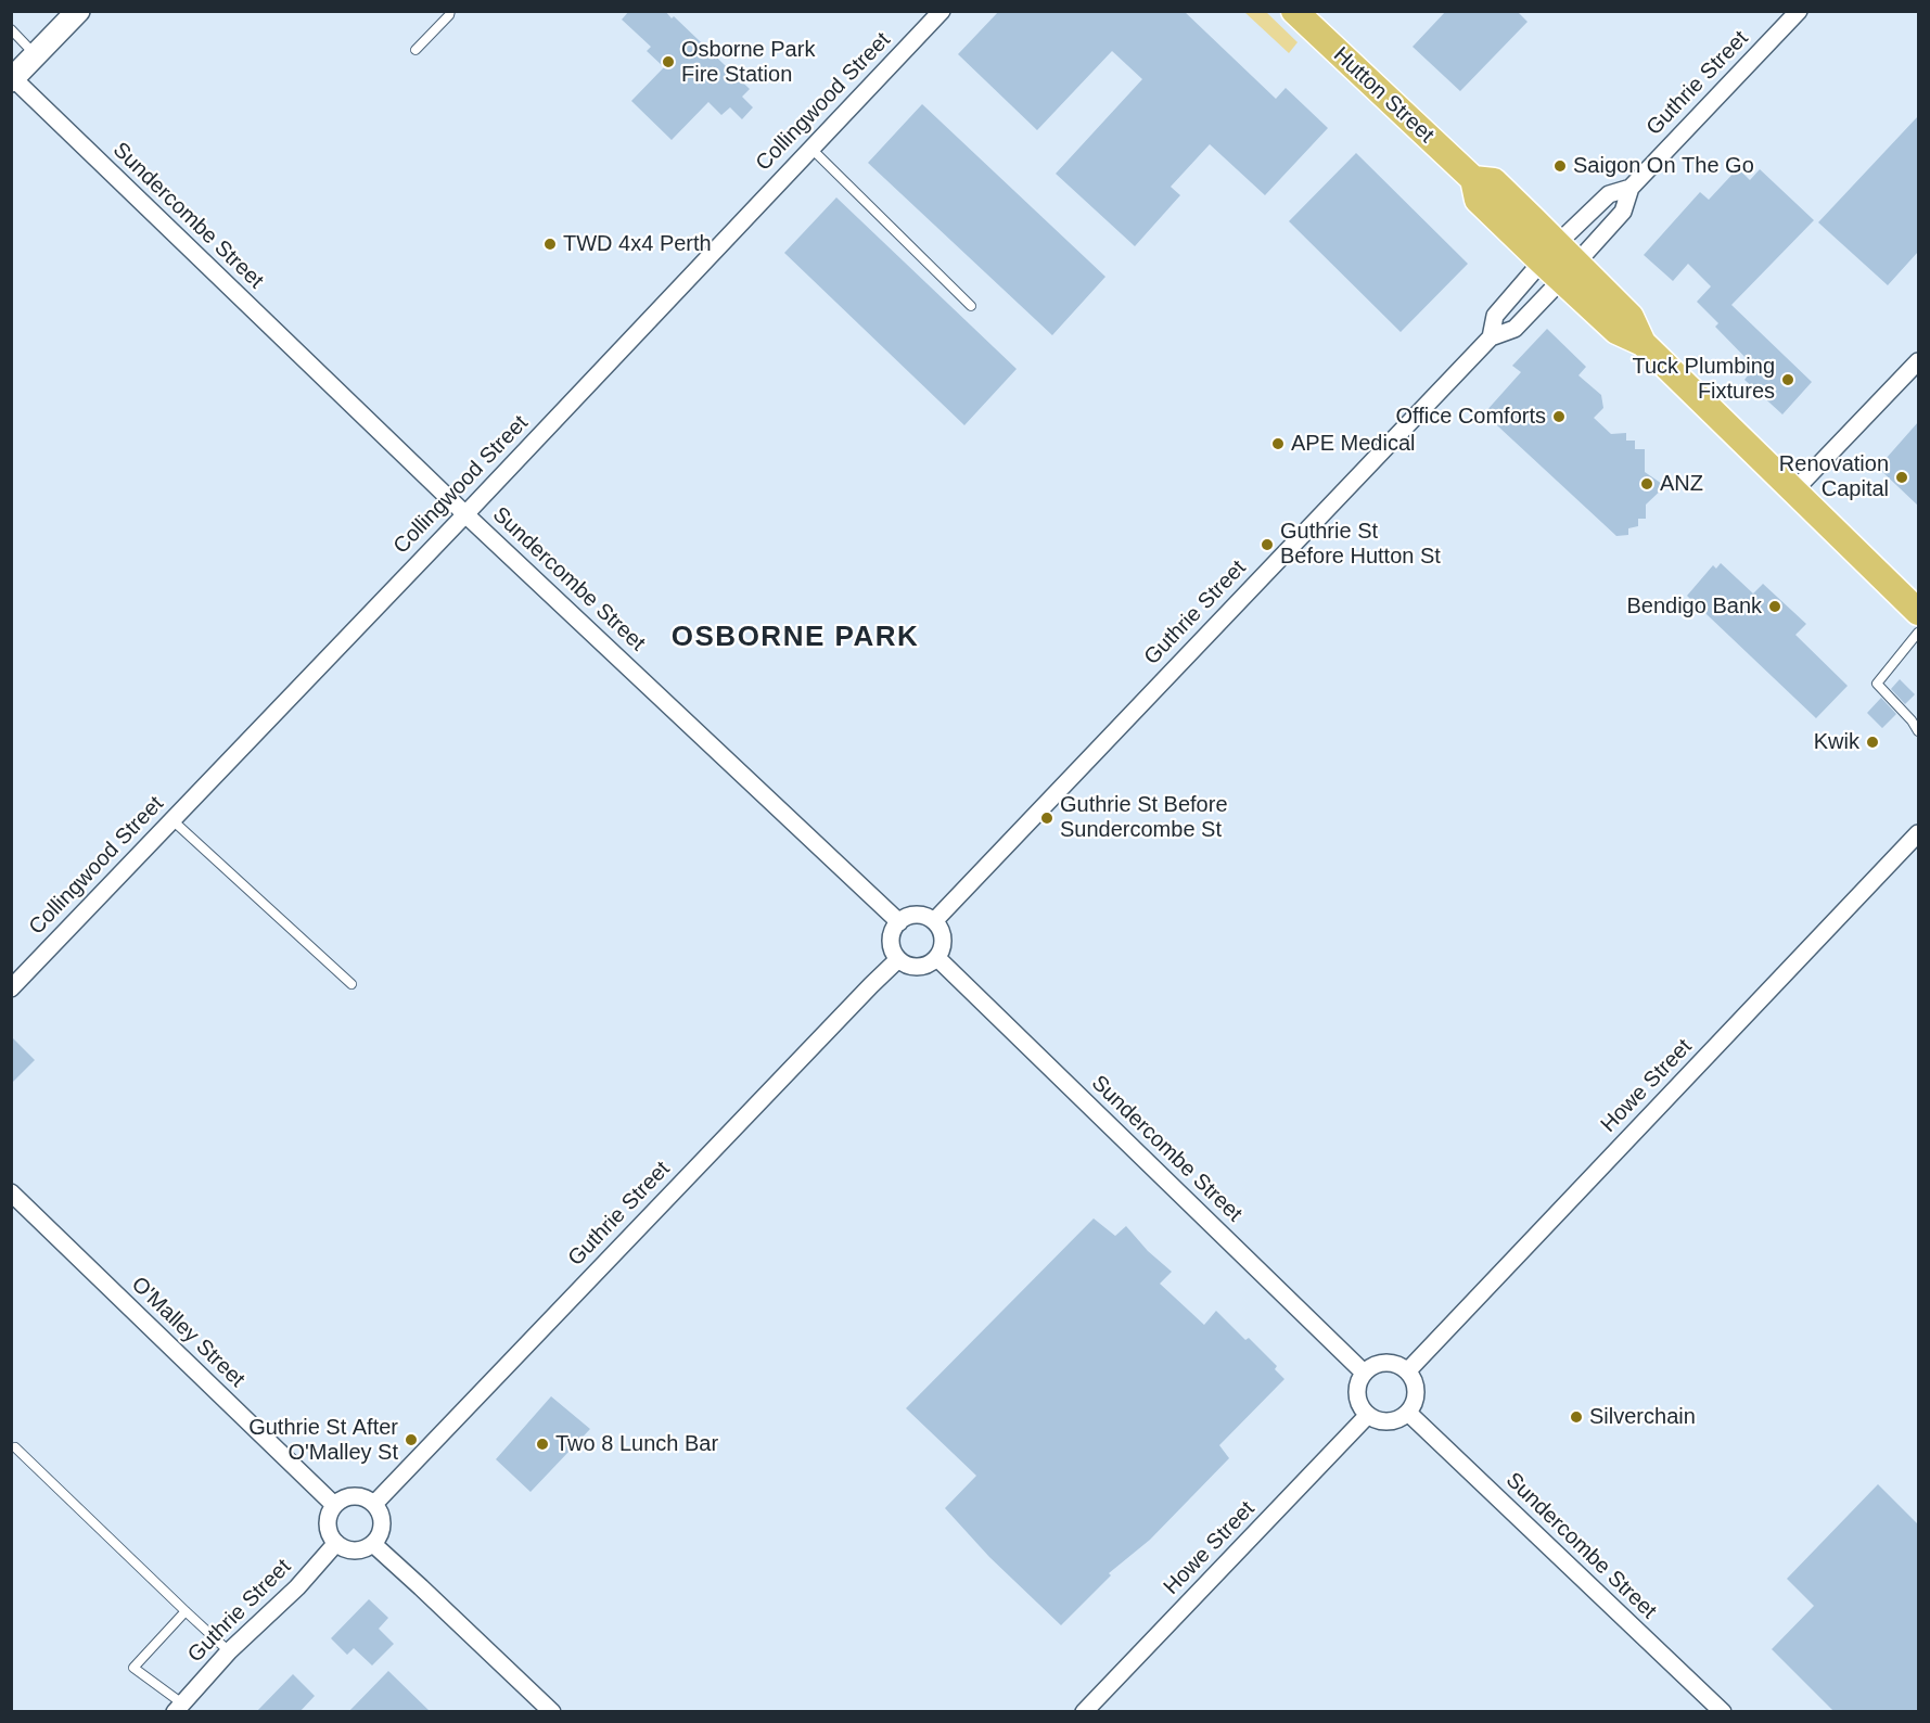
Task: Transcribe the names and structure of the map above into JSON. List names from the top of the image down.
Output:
{
  "streets": {
    "main road": ["Hutton Street"],
    "street": [
      "Guthrie Street",
      "Collingwood Street",
      "Sundercombe Street",
      "Howe Street",
      "O'Malley Street"
    ]
  },
  "crossings": [
    ["Guthrie Street", "Hutton Street"],
    ["Guthrie Street", "Sundercombe Street"],
    ["Guthrie Street", "O'Malley Street"],
    ["Collingwood Street", "Sundercombe Street"],
    ["Sundercombe Street", "Howe Street"]
  ],
  "districts": ["OSBORNE PARK"],
  "places": [
    "Osborne Park Fire Station",
    "Saigon On The Go",
    "TWD 4x4 Perth",
    "Tuck Plumbing Fixtures",
    "Office Comforts",
    "APE Medical",
    "Renovation Capital",
    "ANZ",
    "Guthrie St Before Hutton St",
    "Bendigo Bank",
    "Kwik",
    "Guthrie St Before Sundercombe St",
    "Silverchain",
    "Guthrie St After O'Malley St",
    "Two 8 Lunch Bar"
  ]
}
